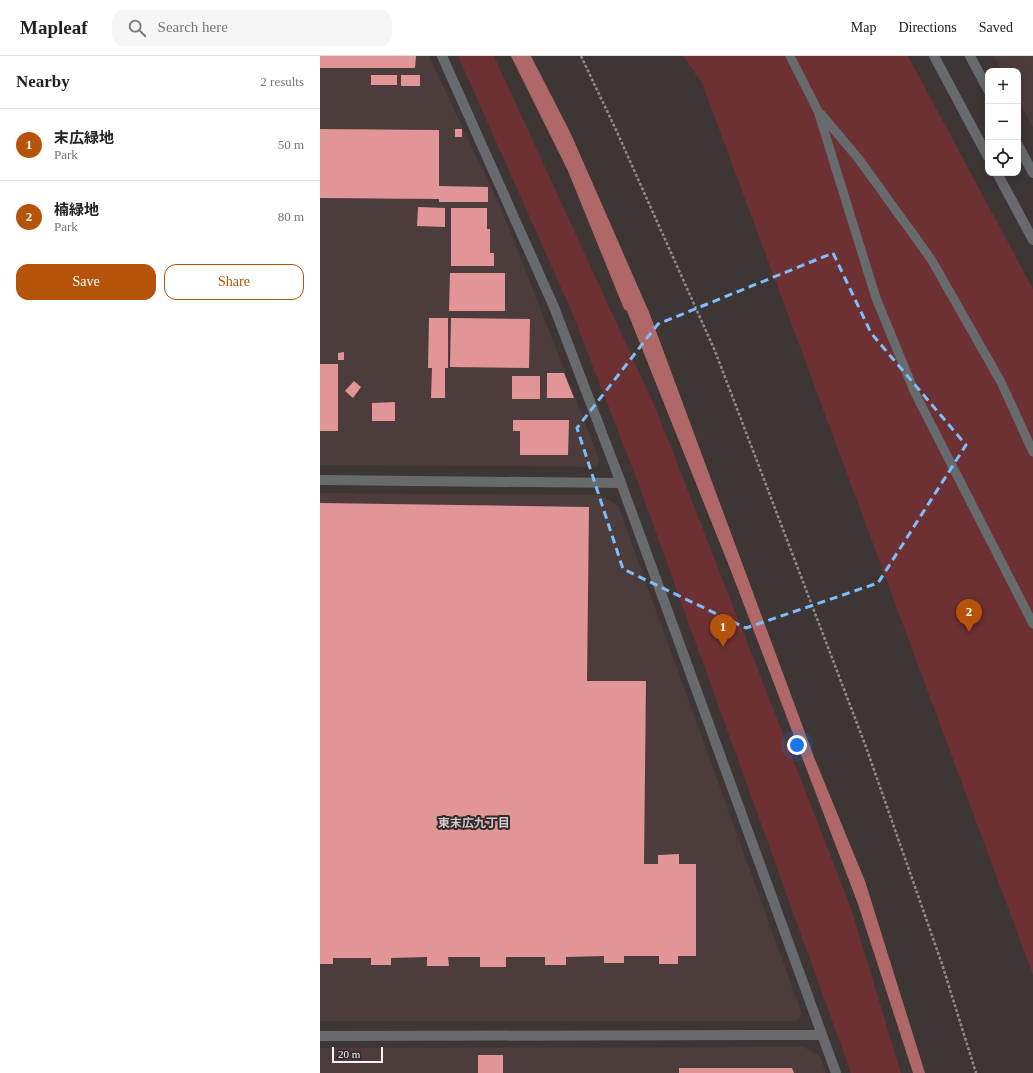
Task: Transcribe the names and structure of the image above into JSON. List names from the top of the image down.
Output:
{
  "districts": ["東末広九丁目"],
  "scale_bar": "20 m",
  "page": {
    "header": "Mapleaf",
    "search": "Search here",
    "nav": ["Map", "Directions", "Saved"],
    "heading": ["Nearby", "2 results"],
    "map_buttons": ["+", "−"],
    "list": [
      {
        "mark": "1",
        "name": "末広緑地",
        "note": "Park",
        "value": "50 m"
      },
      {
        "mark": "2",
        "name": "楠緑地",
        "note": "Park",
        "value": "80 m"
      }
    ],
    "buttons": ["Save", "Share"],
    "pins": ["2", "1"],
    "scale": "20 m"
  }
}
